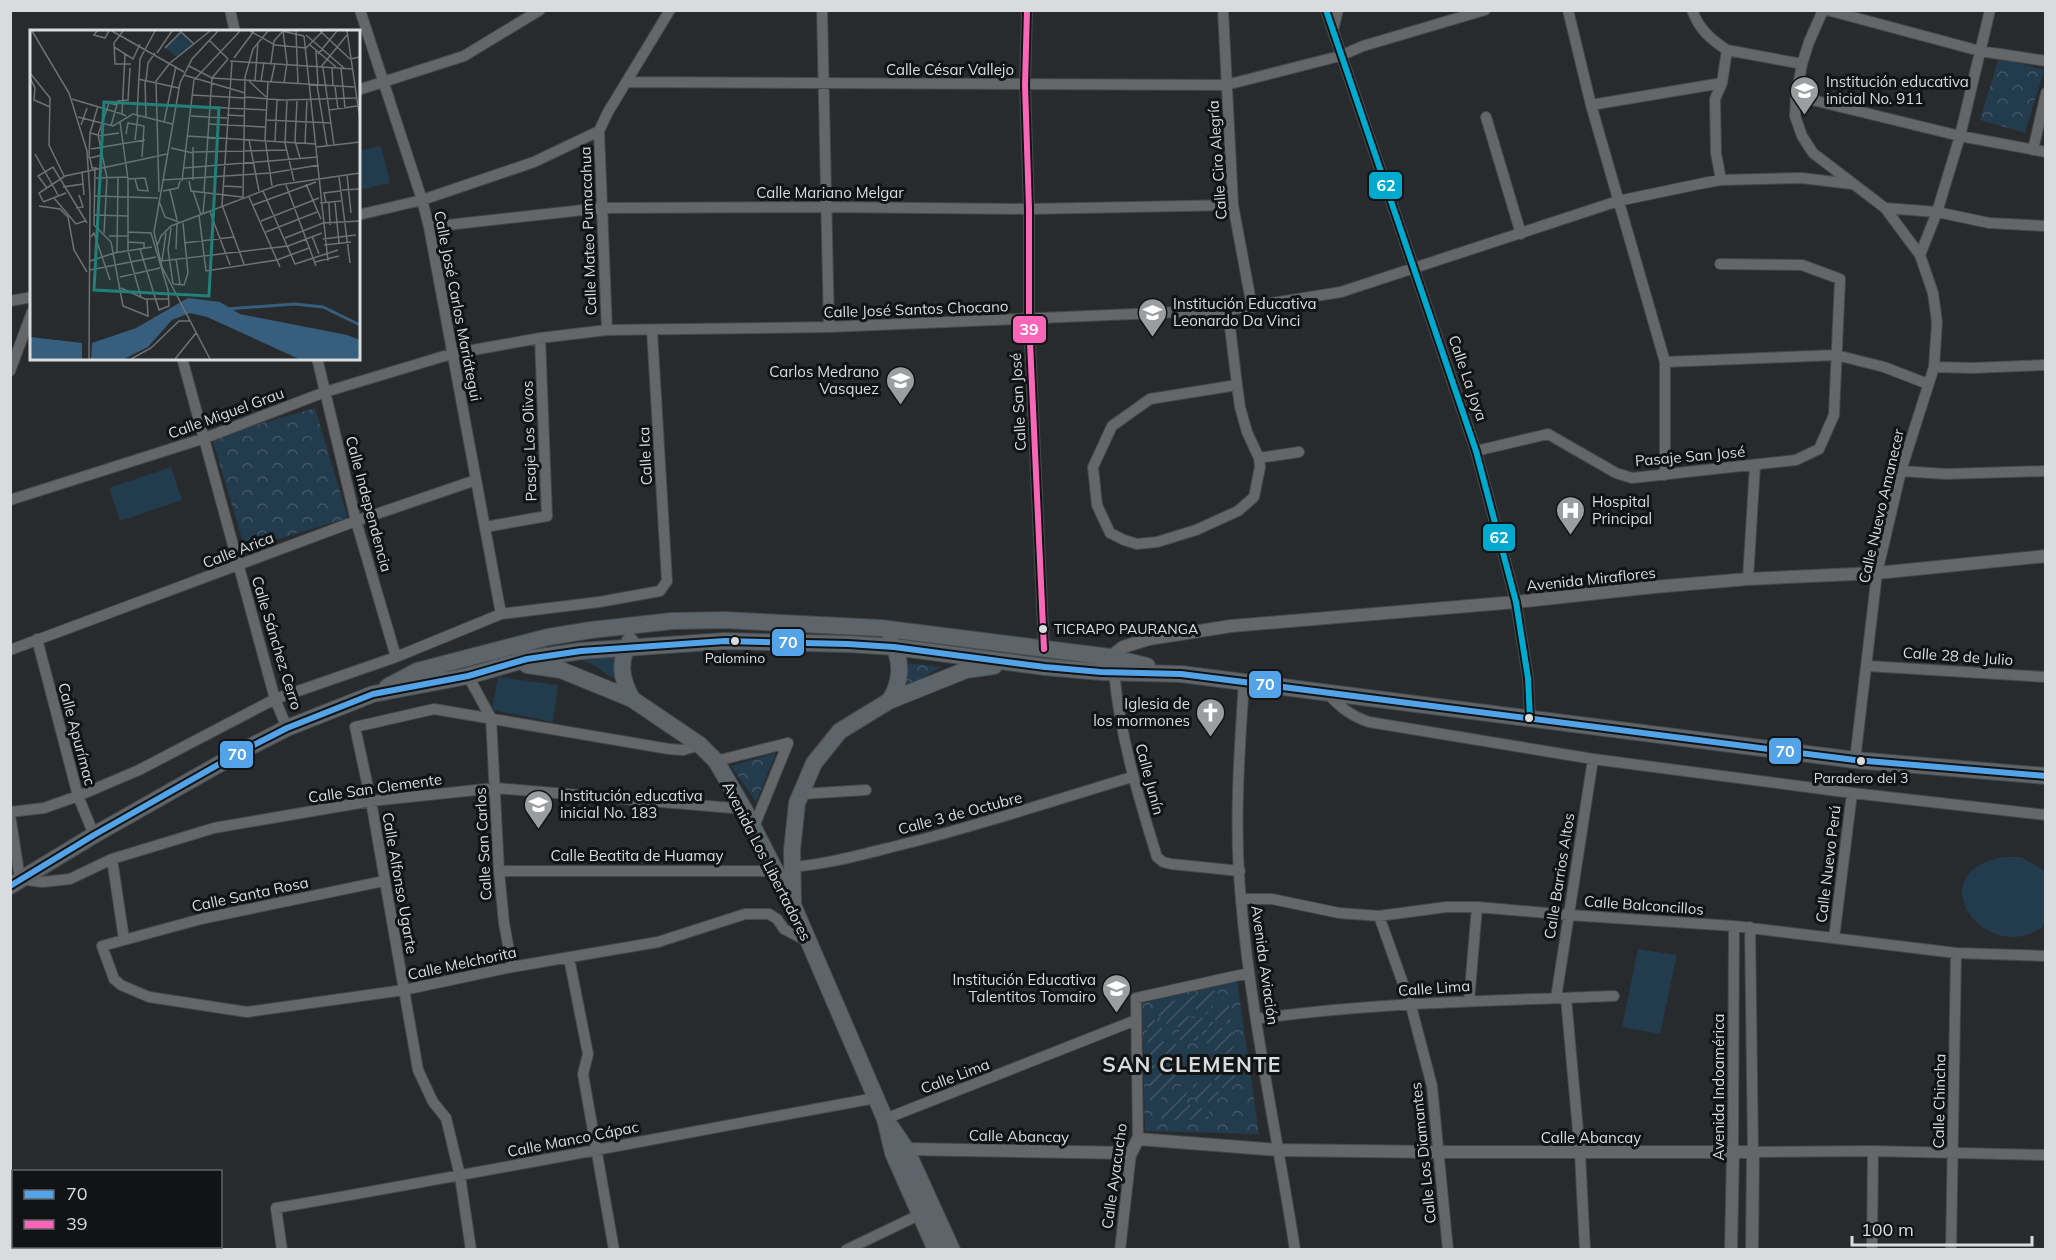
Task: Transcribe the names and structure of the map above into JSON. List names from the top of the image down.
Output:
{
  "streets": {
    "highway": ["Avenida Los Libertadores"],
    "street": [
      "Calle César Vallejo",
      "Calle Ciro Alegría",
      "Calle Mariano Melgar",
      "Calle Mateo Pumacahua",
      "Calle José Carlos Mariátegui",
      "Calle José Santos Chocano",
      "Calle La Joya",
      "Calle San José",
      "Calle Miguel Grau",
      "Pasaje Los Olivos",
      "Calle Ica",
      "Pasaje San José",
      "Calle Independencia",
      "Calle Nuevo Amanecer",
      "Calle Arica",
      "Avenida Miraflores",
      "Calle Sánchez Cerro",
      "Calle 28 de Julio",
      "Calle Apurímac",
      "Calle Junín",
      "Calle San Clemente",
      "Calle 3 de Octubre",
      "Calle San Carlos",
      "Calle Beatita de Huamay",
      "Calle Nuevo Perú",
      "Calle Barrios Altos",
      "Calle Alfonso Ugarte",
      "Calle Santa Rosa",
      "Calle Balconcillos",
      "Calle Melchorita",
      "Avenida Aviación",
      "Calle Lima",
      "Avenida Indoamérica",
      "Calle Chincha",
      "Calle Abancay",
      "Calle Manco Cápac",
      "Calle Los Diamantes",
      "Calle Ayacucho"
    ]
  },
  "crossings": [
    ["Calle César Vallejo", "Calle Ciro Alegría"],
    ["Calle César Vallejo", "Calle La Joya"],
    ["Calle César Vallejo", "Calle San José"],
    ["Calle Ciro Alegría", "Calle Mariano Melgar"],
    ["Calle Ciro Alegría", "Calle José Santos Chocano"],
    ["Calle Mariano Melgar", "Calle Mateo Pumacahua"],
    ["Calle Mariano Melgar", "Calle José Carlos Mariátegui"],
    ["Calle Mariano Melgar", "Calle San José"],
    ["Calle Mateo Pumacahua", "Calle José Santos Chocano"],
    ["Calle José Carlos Mariátegui", "Calle José Santos Chocano"],
    ["Calle José Carlos Mariátegui", "Calle Miguel Grau"],
    ["Calle José Carlos Mariátegui", "Pasaje Los Olivos"],
    ["Calle José Carlos Mariátegui", "Calle Ica"],
    ["Calle José Carlos Mariátegui", "Calle Arica"],
    ["Calle José Santos Chocano", "Calle La Joya"],
    ["Calle José Santos Chocano", "Calle San José"],
    ["Calle José Santos Chocano", "Calle Miguel Grau"],
    ["Calle José Santos Chocano", "Pasaje Los Olivos"],
    ["Calle José Santos Chocano", "Calle Ica"],
    ["Calle La Joya", "Pasaje San José"],
    ["Calle La Joya", "Avenida Miraflores"],
    ["Calle Miguel Grau", "Calle Independencia"],
    ["Calle Miguel Grau", "Calle Sánchez Cerro"],
    ["Calle Independencia", "Calle Arica"],
    ["Calle Nuevo Amanecer", "Avenida Miraflores"],
    ["Calle Nuevo Amanecer", "Calle 28 de Julio"],
    ["Calle Arica", "Calle Sánchez Cerro"],
    ["Calle Arica", "Calle Apurímac"],
    ["Avenida Miraflores", "Calle Junín"],
    ["Calle Junín", "Calle 3 de Octubre"],
    ["Calle Junín", "Avenida Aviación"],
    ["Calle San Clemente", "Calle San Carlos"],
    ["Calle San Clemente", "Avenida Los Libertadores"],
    ["Calle San Clemente", "Calle Alfonso Ugarte"],
    ["Calle San Carlos", "Calle Beatita de Huamay"],
    ["Calle San Carlos", "Calle Alfonso Ugarte"],
    ["Calle San Carlos", "Calle Melchorita"],
    ["Calle Beatita de Huamay", "Avenida Los Libertadores"],
    ["Avenida Los Libertadores", "Calle Melchorita"],
    ["Avenida Los Libertadores", "Calle Lima"],
    ["Avenida Los Libertadores", "Calle Abancay"],
    ["Avenida Los Libertadores", "Calle Manco Cápac"],
    ["Calle Nuevo Perú", "Calle Balconcillos"],
    ["Calle Barrios Altos", "Calle Balconcillos"],
    ["Calle Barrios Altos", "Calle Lima"],
    ["Calle Barrios Altos", "Calle Abancay"],
    ["Calle Alfonso Ugarte", "Calle Santa Rosa"],
    ["Calle Alfonso Ugarte", "Calle Melchorita"],
    ["Calle Alfonso Ugarte", "Calle Manco Cápac"],
    ["Calle Santa Rosa", "Calle Melchorita"],
    ["Calle Balconcillos", "Avenida Aviación"],
    ["Calle Balconcillos", "Avenida Indoamérica"],
    ["Calle Balconcillos", "Calle Chincha"],
    ["Calle Balconcillos", "Calle Los Diamantes"],
    ["Avenida Aviación", "Calle Lima"],
    ["Avenida Aviación", "Calle Abancay"],
    ["Avenida Aviación", "Calle Ayacucho"],
    ["Calle Lima", "Calle Los Diamantes"],
    ["Calle Lima", "Calle Ayacucho"],
    ["Avenida Indoamérica", "Calle Abancay"],
    ["Calle Chincha", "Calle Abancay"],
    ["Calle Abancay", "Calle Los Diamantes"],
    ["Calle Abancay", "Calle Ayacucho"]
  ],
  "districts": ["SAN CLEMENTE"],
  "places": {
    "school or university": [
      "Institución educativa inicial No. 911",
      "Institución Educativa Leonardo Da Vinci",
      "Carlos Medrano Vasquez",
      "Institución educativa inicial No. 183",
      "Institución Educativa Talentitos Tomairo"
    ],
    "hospital": ["Hospital Principal"],
    "other": ["TICRAPO PAURANGA", "Palomino", "Paradero del 3"],
    "church": ["Iglesia de los mormones"]
  },
  "lines": ["transit line 39", "transit line 62", "transit line 70"],
  "legend": ["70", "39"],
  "scale_bar": "100 m"
}
